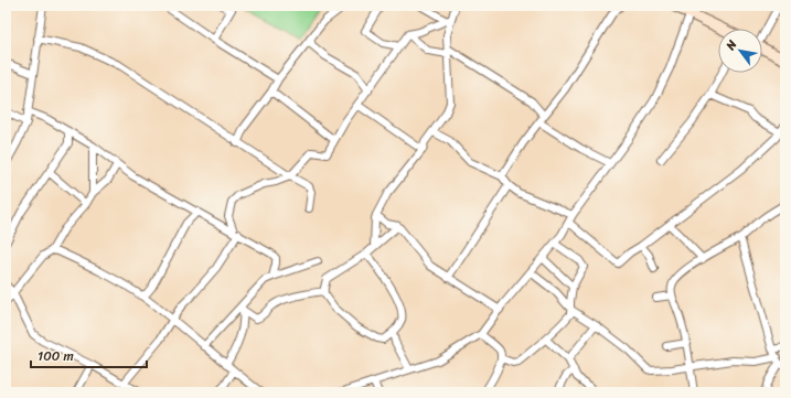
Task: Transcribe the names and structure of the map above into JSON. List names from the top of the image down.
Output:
{
  "scale_bar": "100 m",
  "north": "top left"
}
